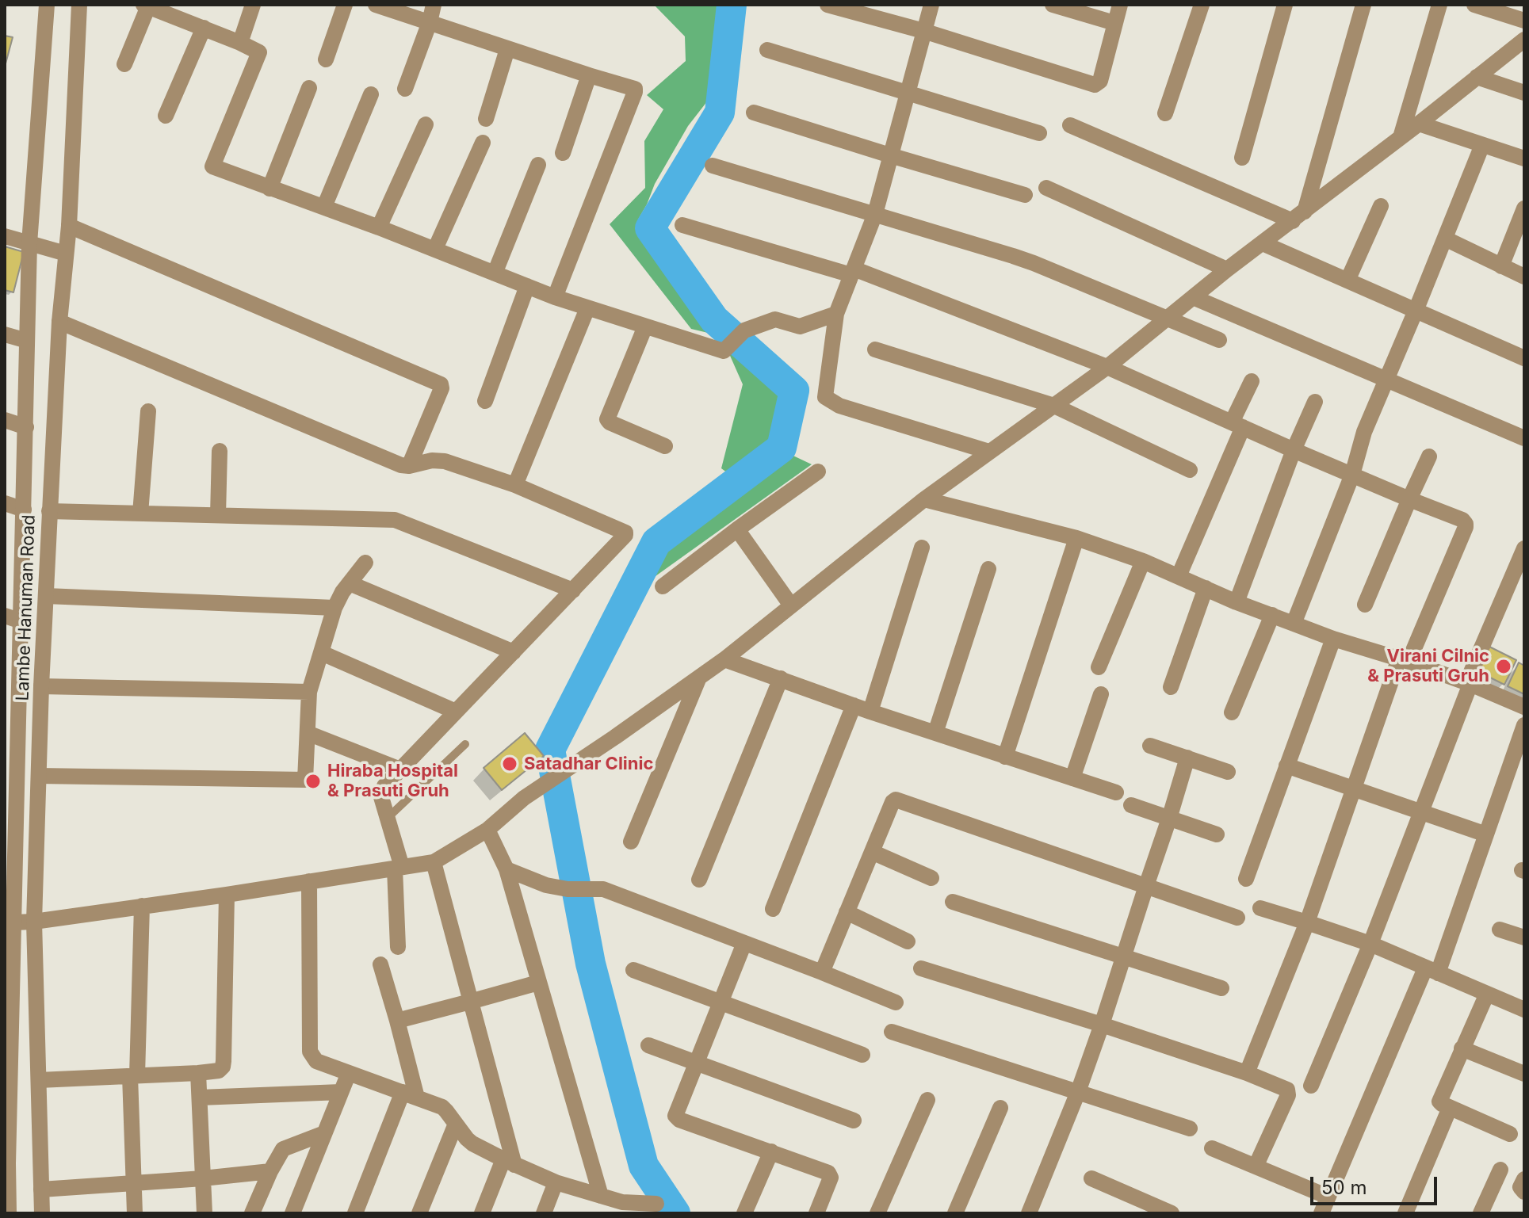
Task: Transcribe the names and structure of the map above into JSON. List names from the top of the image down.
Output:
{
  "streets": {
    "street": ["Lambe Hanuman Road"]
  },
  "places": ["Virani Cilnic & Prasuti Gruh", "Satadhar Clinic", "Hiraba Hospital & Prasuti Gruh"],
  "scale_bar": "50 m"
}
